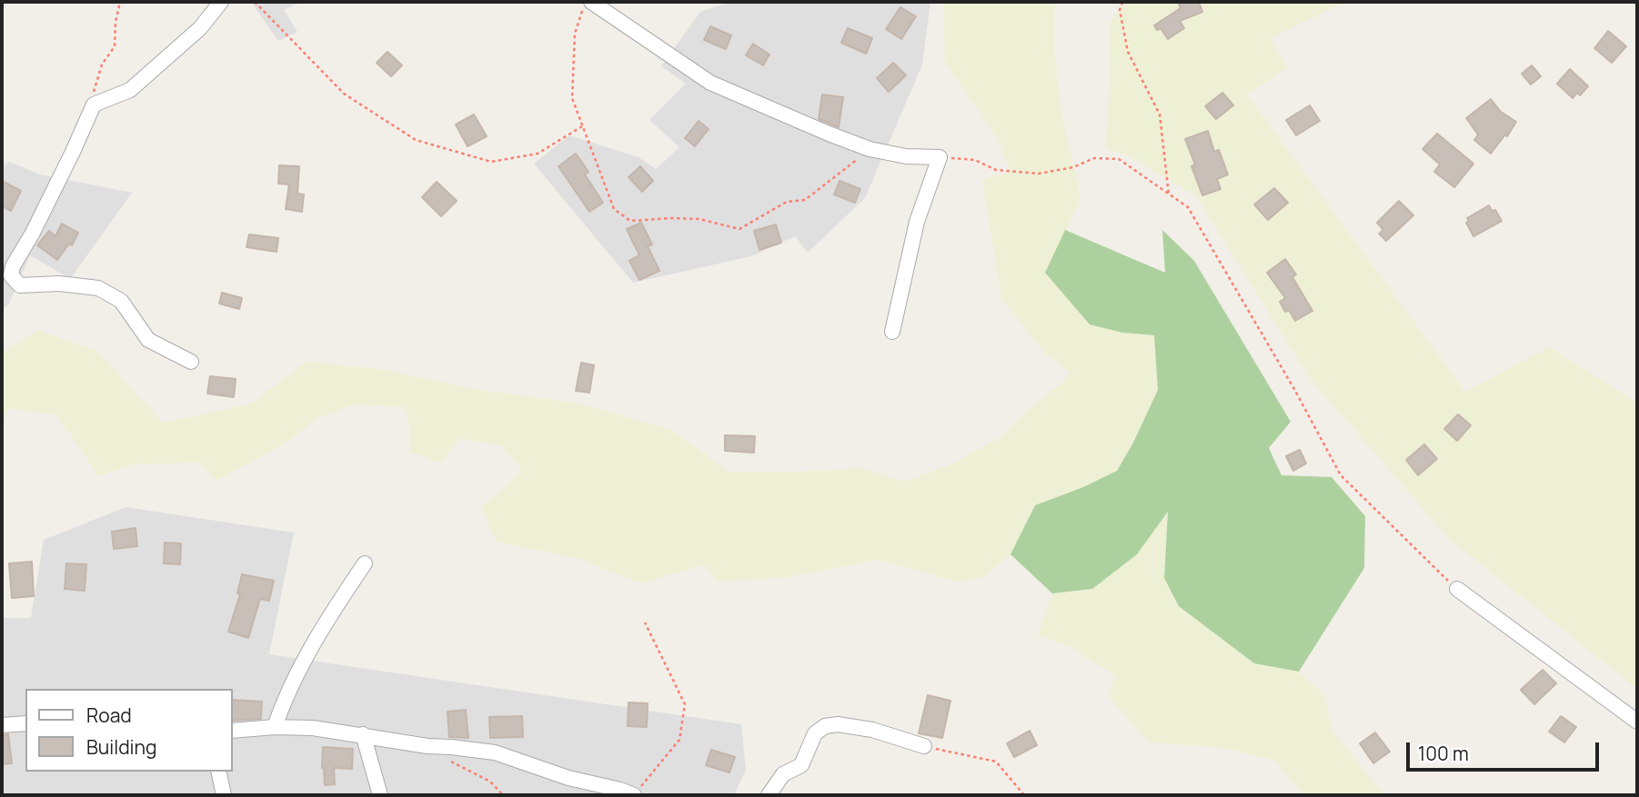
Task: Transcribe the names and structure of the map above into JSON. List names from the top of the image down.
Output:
{
  "legend": ["Road", "Building"],
  "scale_bar": "100 m"
}
